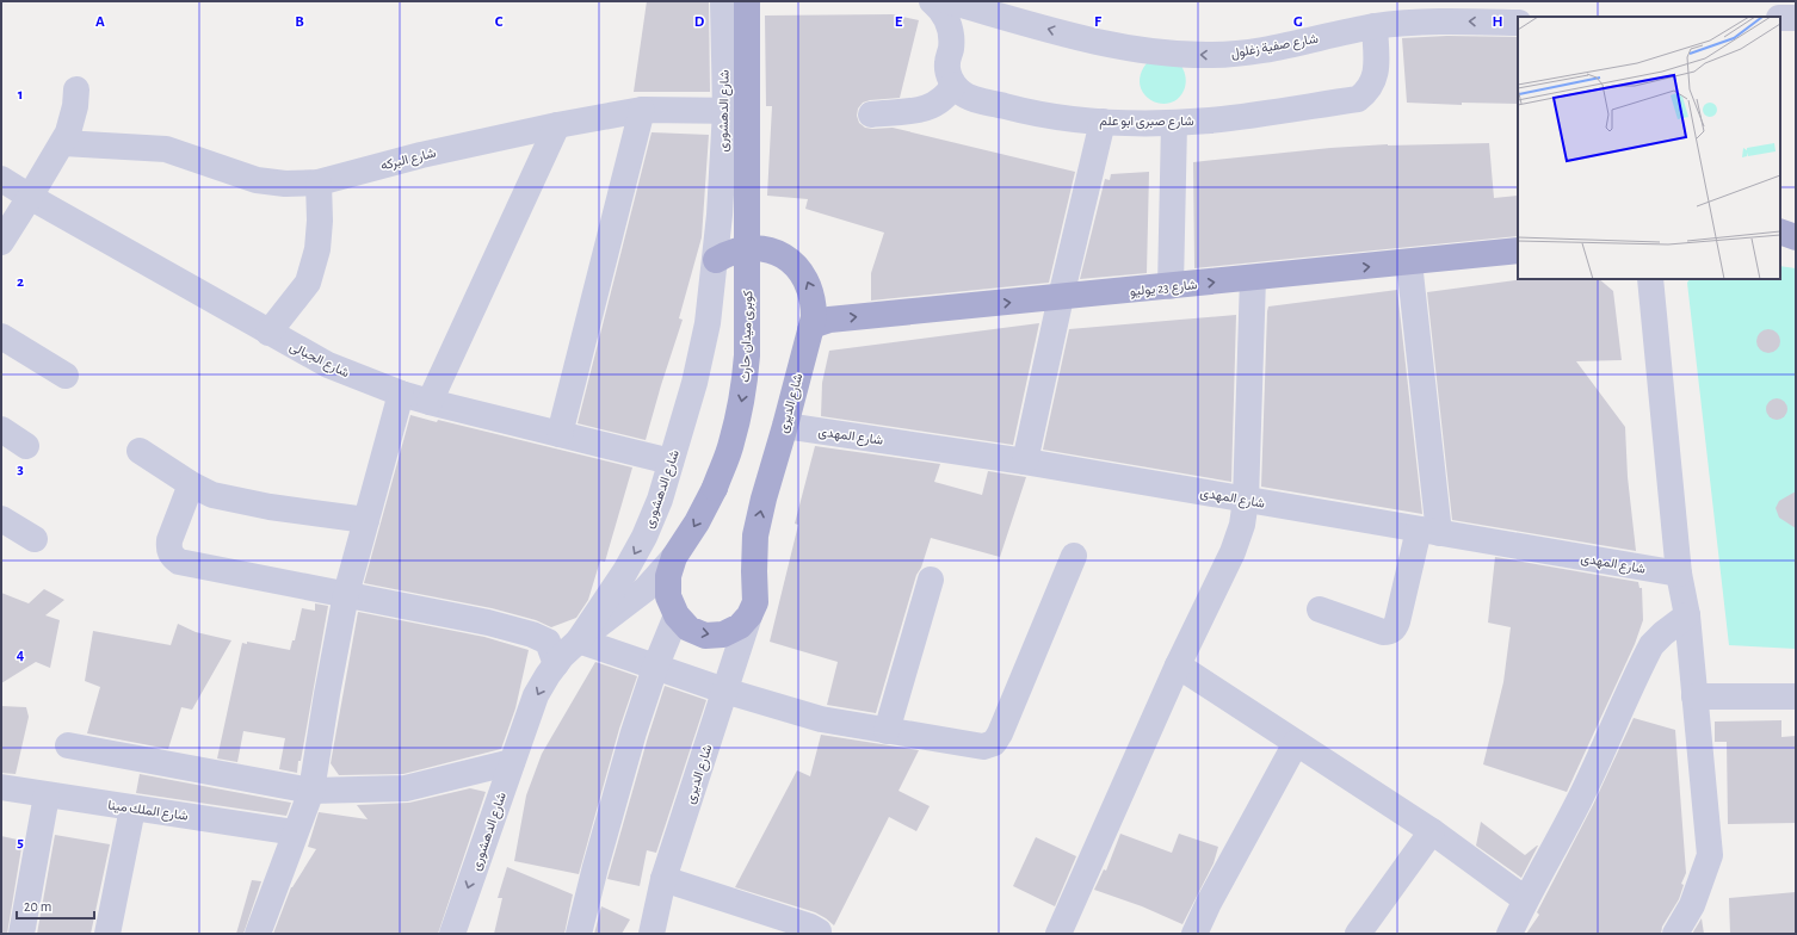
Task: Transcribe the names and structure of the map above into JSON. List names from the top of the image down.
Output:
{
  "streets": {
    "main road": ["شارع 23 يوليو", "كوبرى ميدان حارث", "شارع الديرى"],
    "street": [
      "شارع صفية زغلول",
      "شارع الدهشورى",
      "شارع صبرى ابو علم",
      "شارع البركه",
      "شارع الجبالى",
      "شارع المهدى",
      "شارع الملك مينا"
    ]
  },
  "crossings": [
    ["شارع صفية زغلول", "شارع صبرى ابو علم"],
    ["شارع الدهشورى", "شارع البركه"],
    ["شارع الدهشورى", "كوبرى ميدان حارث"],
    ["شارع الدهشورى", "شارع الجبالى"],
    ["شارع 23 يوليو", "شارع الديرى"],
    ["شارع الديرى", "شارع المهدى"]
  ],
  "one_way": [
    "شارع صفية زغلول",
    "شارع 23 يوليو",
    "كوبرى ميدان حارث",
    "شارع الديرى"
  ],
  "scale_bar": "20 m",
  "grid": {
    "columns": [
      "A",
      "B",
      "C",
      "D",
      "E",
      "F",
      "G",
      "H"
    ],
    "rows": [
      "1",
      "2",
      "3",
      "4",
      "5"
    ]
  }
}
